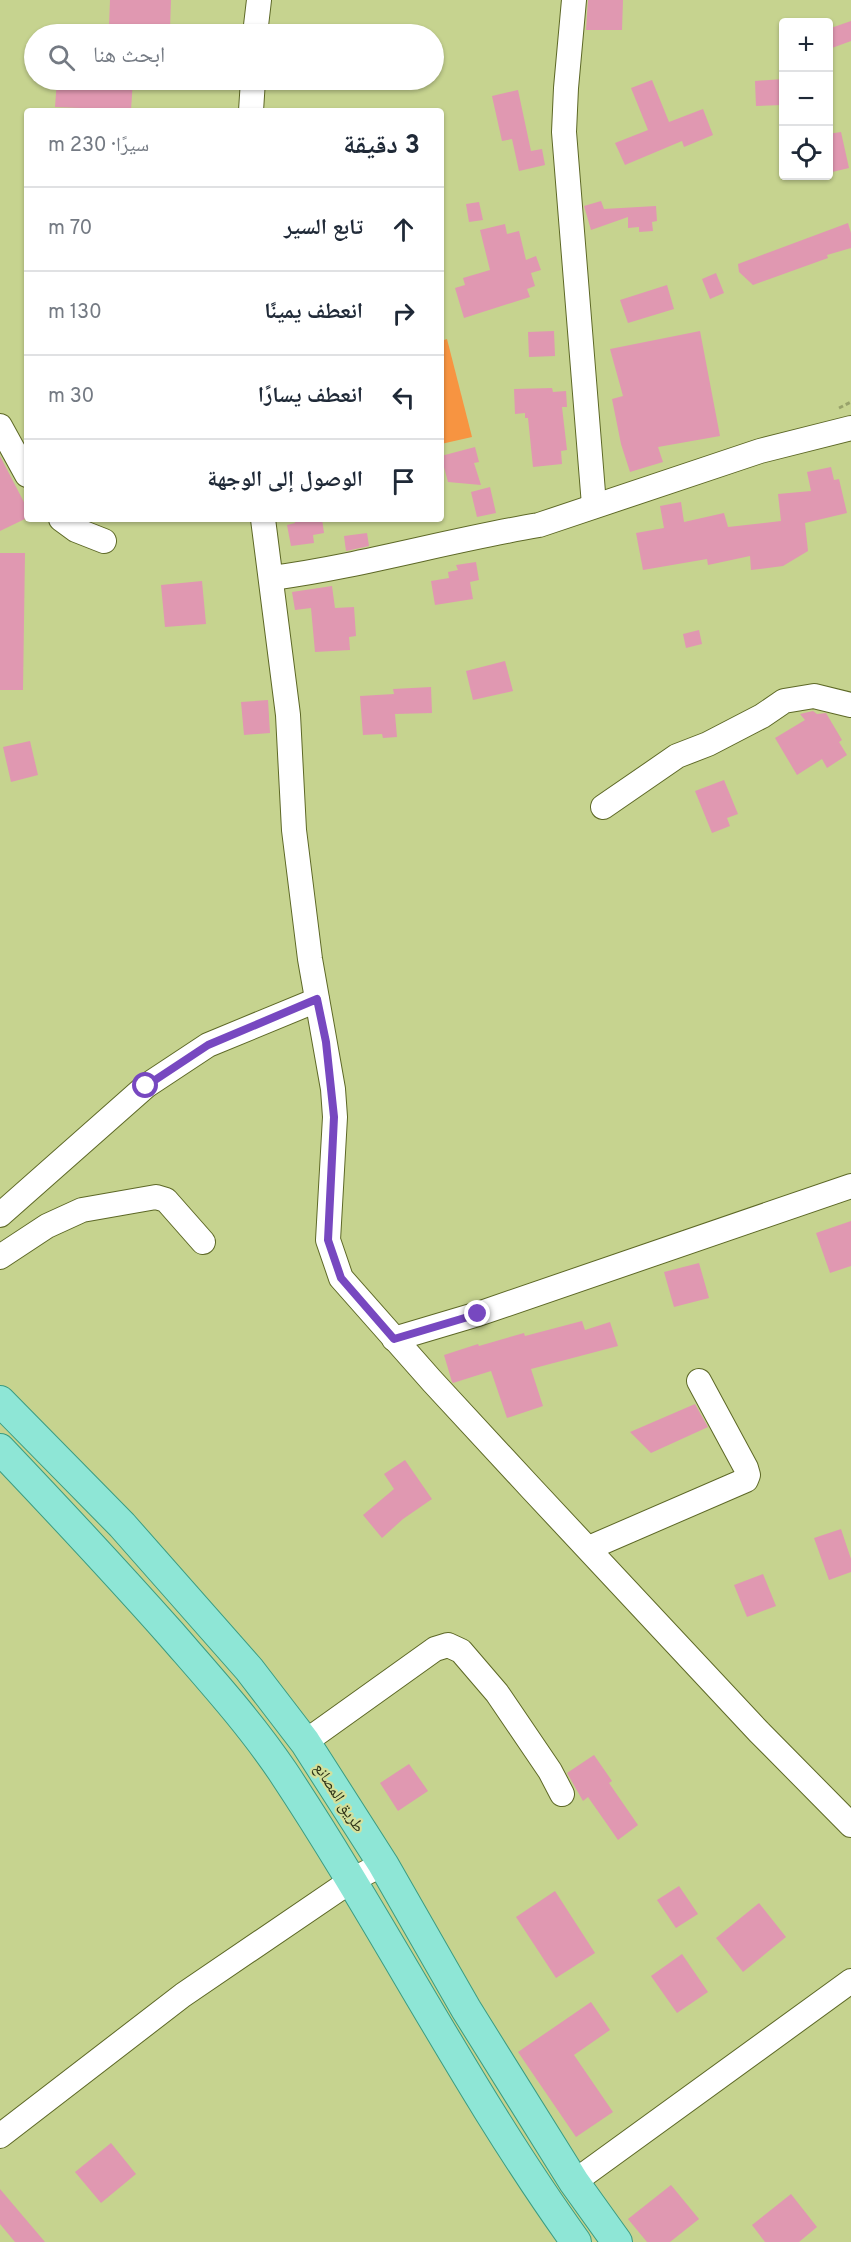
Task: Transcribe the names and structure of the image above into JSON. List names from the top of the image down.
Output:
{
  "streets": {
    "main road": ["طريق المصانع"]
  },
  "page": {
    "map_buttons": ["+", "−"],
    "search": "ابحث هنا",
    "heading": ["3 دقيقة", "سيرًا · 230 m"],
    "list": [
      ["تابع السير", "70 m"],
      ["انعطف يمينًا", "130 m"],
      ["انعطف يسارًا", "30 m"],
      "الوصول إلى الوجهة"
    ]
  }
}
